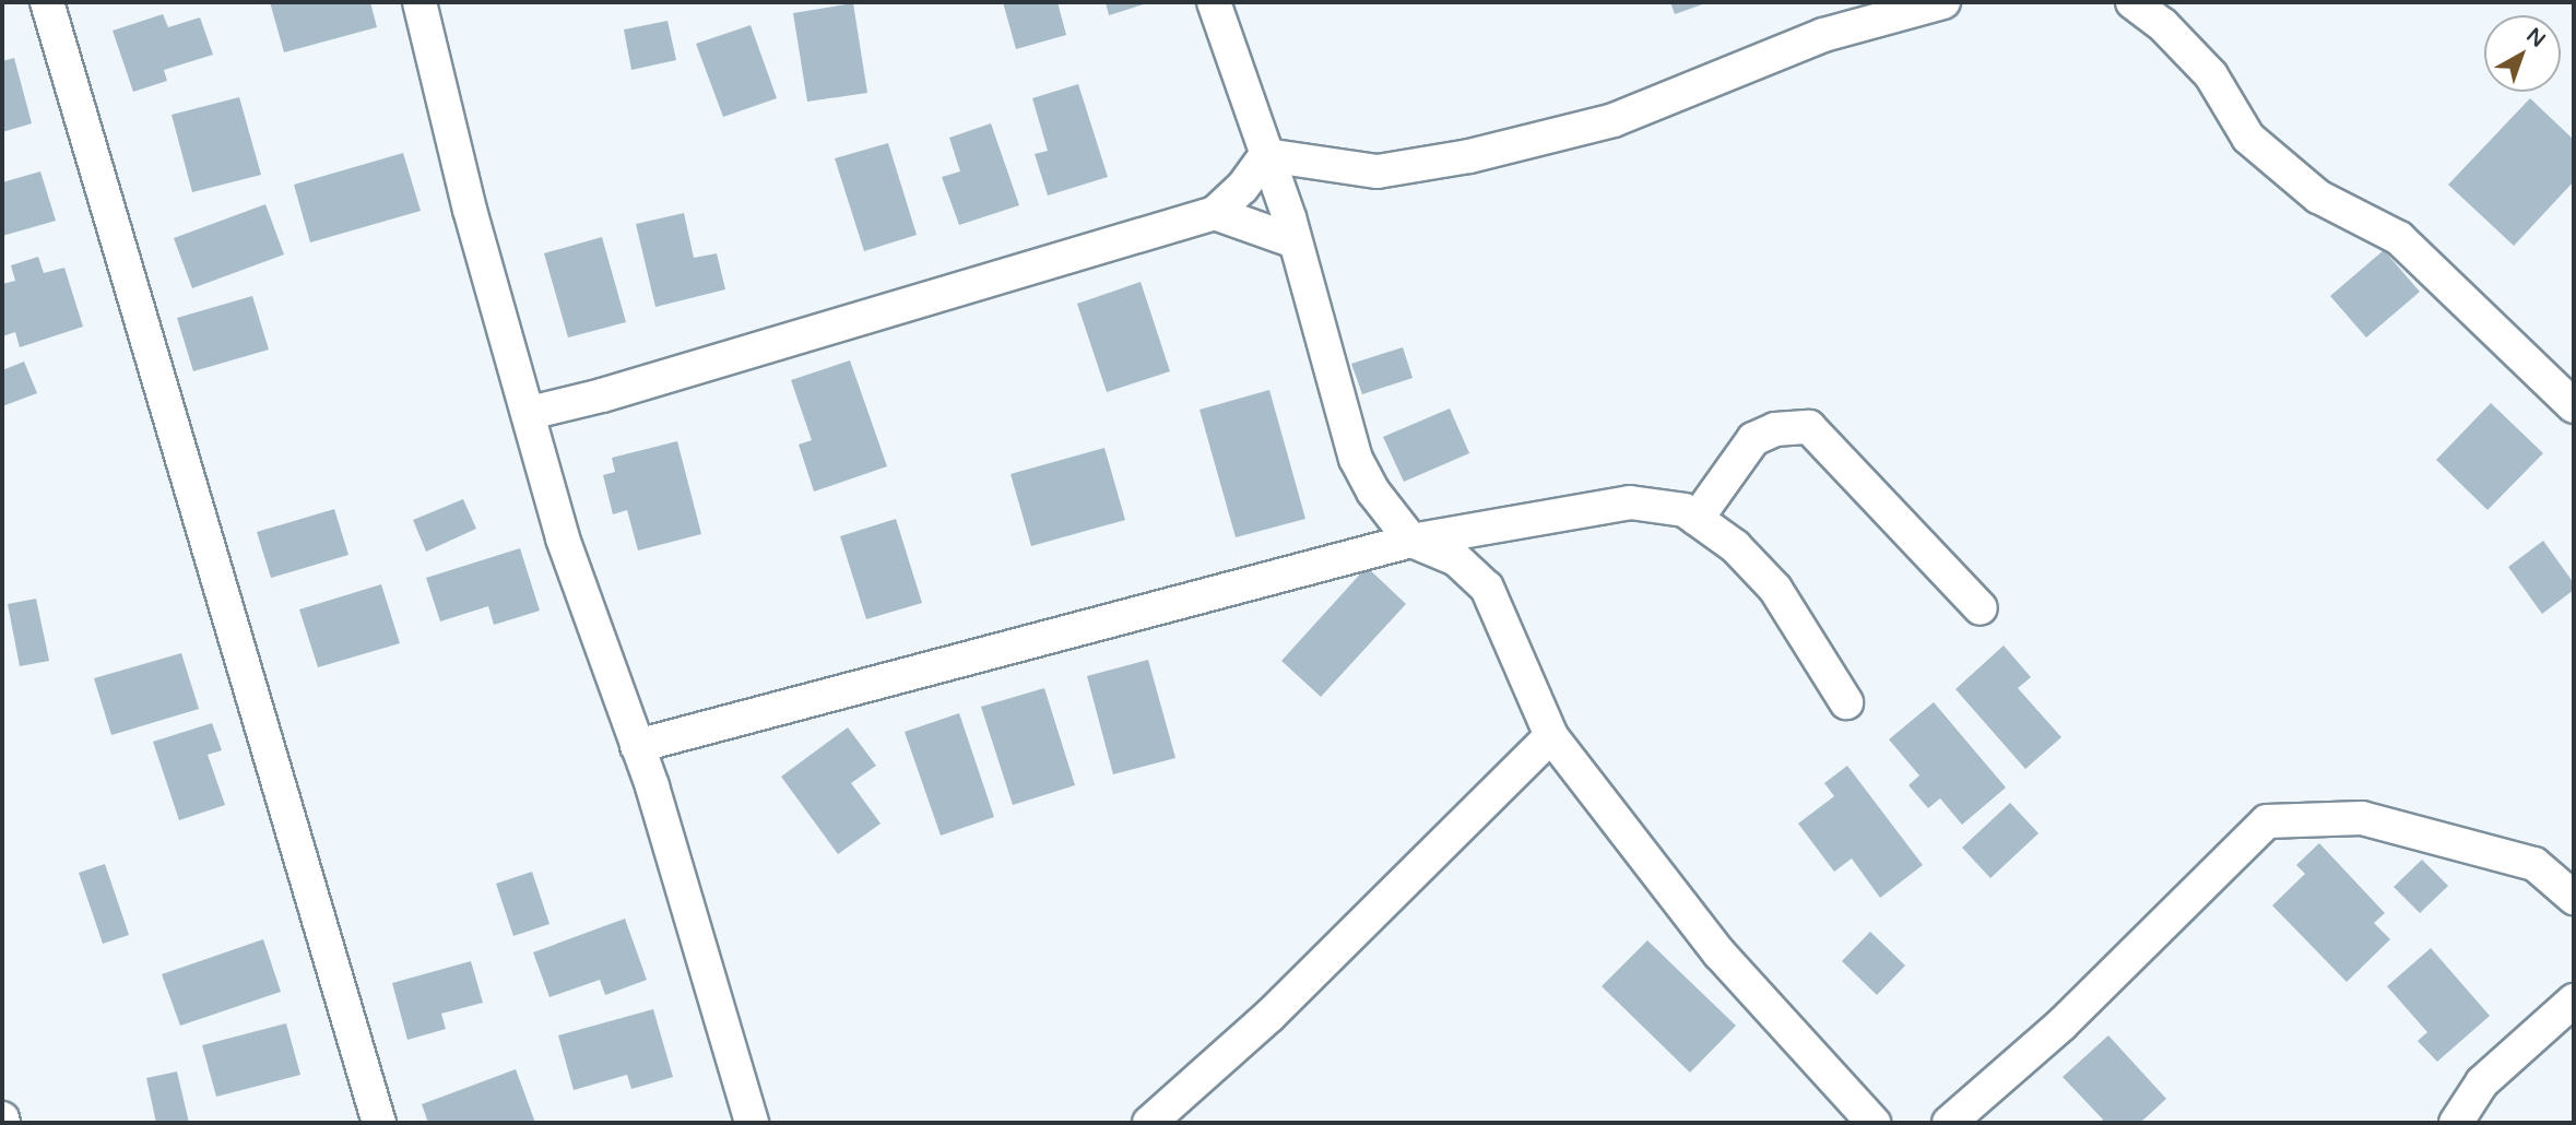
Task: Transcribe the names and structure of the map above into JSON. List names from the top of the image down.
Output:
{
  "north": "top right"
}
